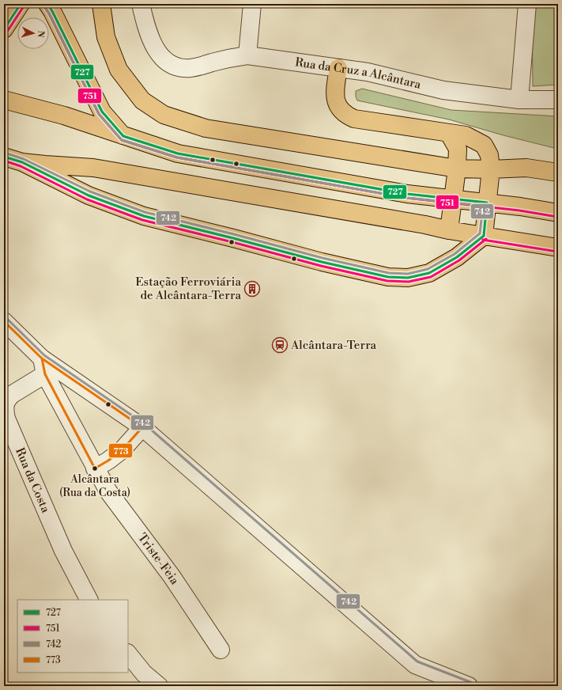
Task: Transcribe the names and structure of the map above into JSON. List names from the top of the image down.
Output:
{
  "streets": {
    "street": ["Rua da Cruz a Alcântara", "Rua da Costa", "Triste-Feia"]
  },
  "crossings": [
    ["Rua da Costa", "Triste-Feia"]
  ],
  "places": {
    "building": ["Estação Ferroviária de Alcântara-Terra"],
    "station": ["Alcântara-Terra"],
    "other": ["Alcântara (Rua da Costa)"]
  },
  "lines": [
    "transit line 727",
    "transit line 751",
    "transit line 742",
    "transit line 773"
  ],
  "legend": [
    "727",
    "751",
    "742",
    "773"
  ],
  "north": "right"
}
